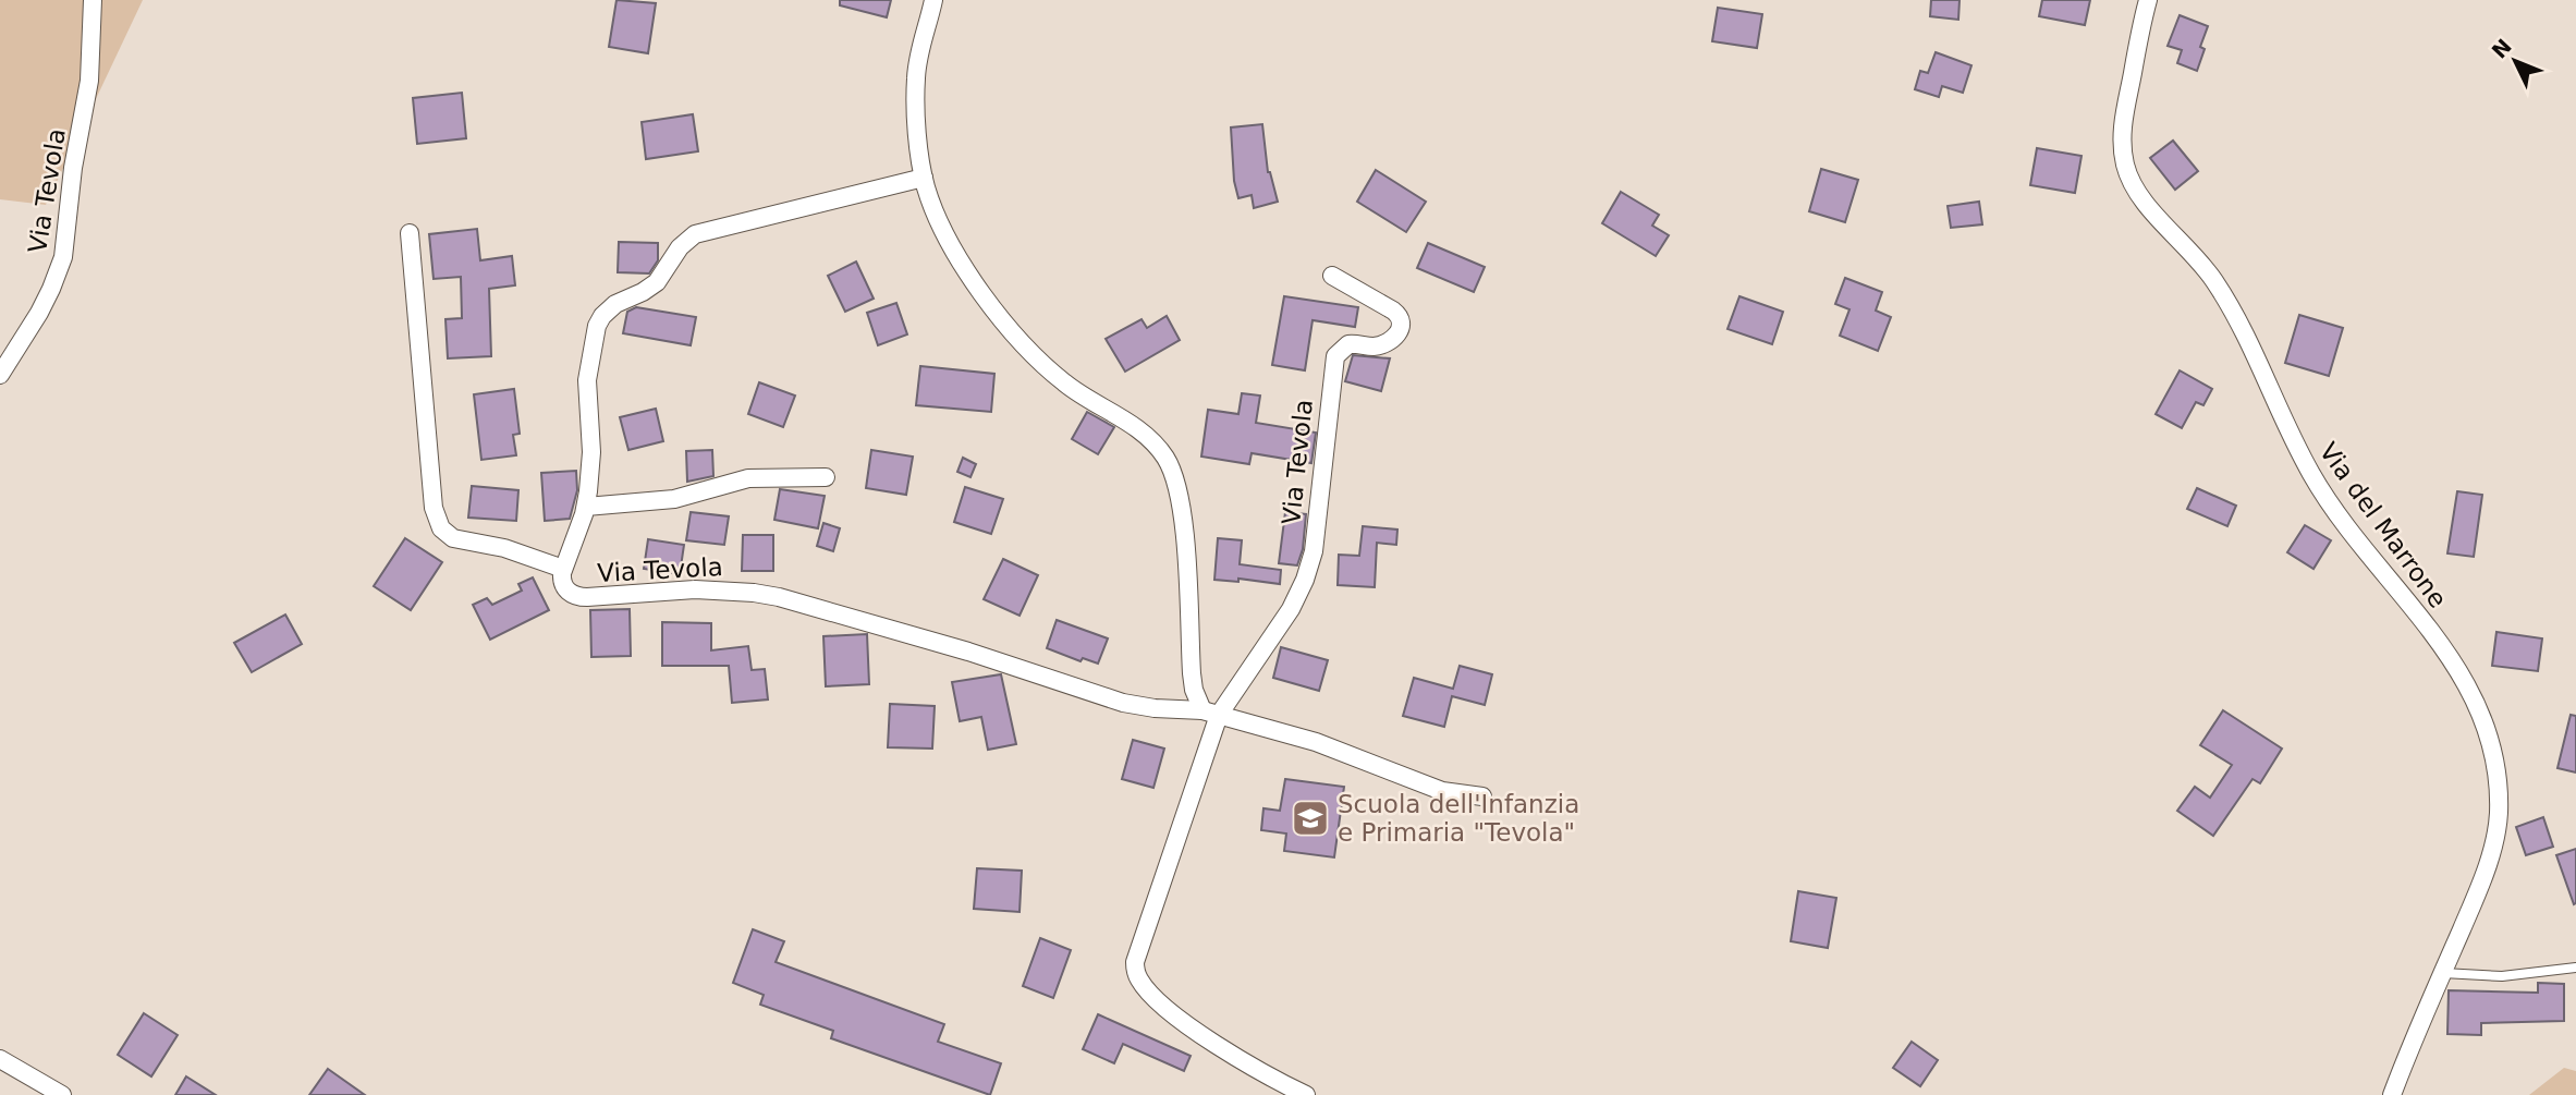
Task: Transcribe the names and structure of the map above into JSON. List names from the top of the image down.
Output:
{
  "streets": {
    "street": ["Via Tevola", "Via del Marrone"]
  },
  "places": {
    "school or university": ["Scuola dell'Infanzia e Primaria \"Tevola\""]
  },
  "north": "top left"
}
